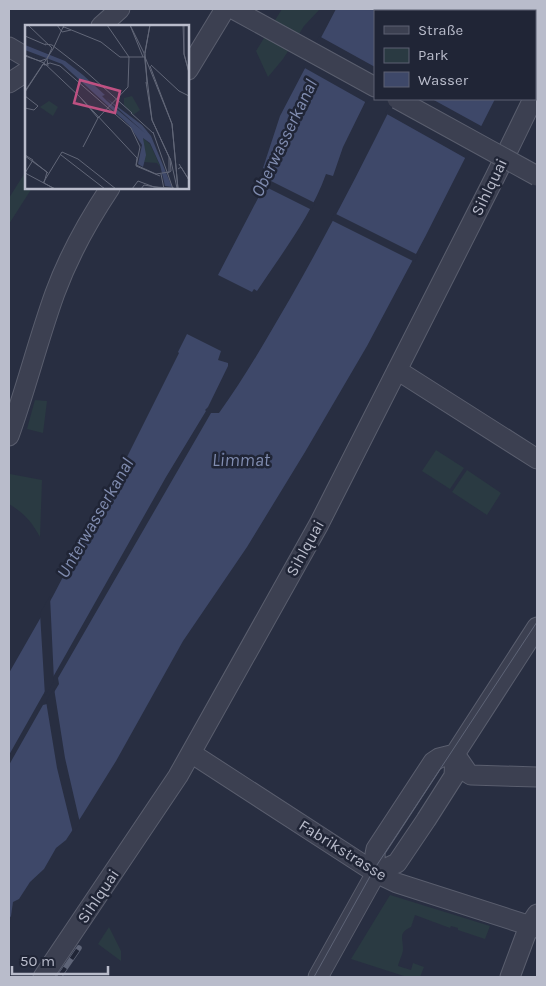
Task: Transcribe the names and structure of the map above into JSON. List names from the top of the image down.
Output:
{
  "streets": {
    "street": ["Sihlquai", "Fabrikstrasse"]
  },
  "crossings": [
    ["Sihlquai", "Fabrikstrasse"]
  ],
  "water": ["Oberwasserkanal", "Limmat", "Unterwasserkanal"],
  "legend": ["Straße", "Park", "Wasser"],
  "scale_bar": "50 m"
}
